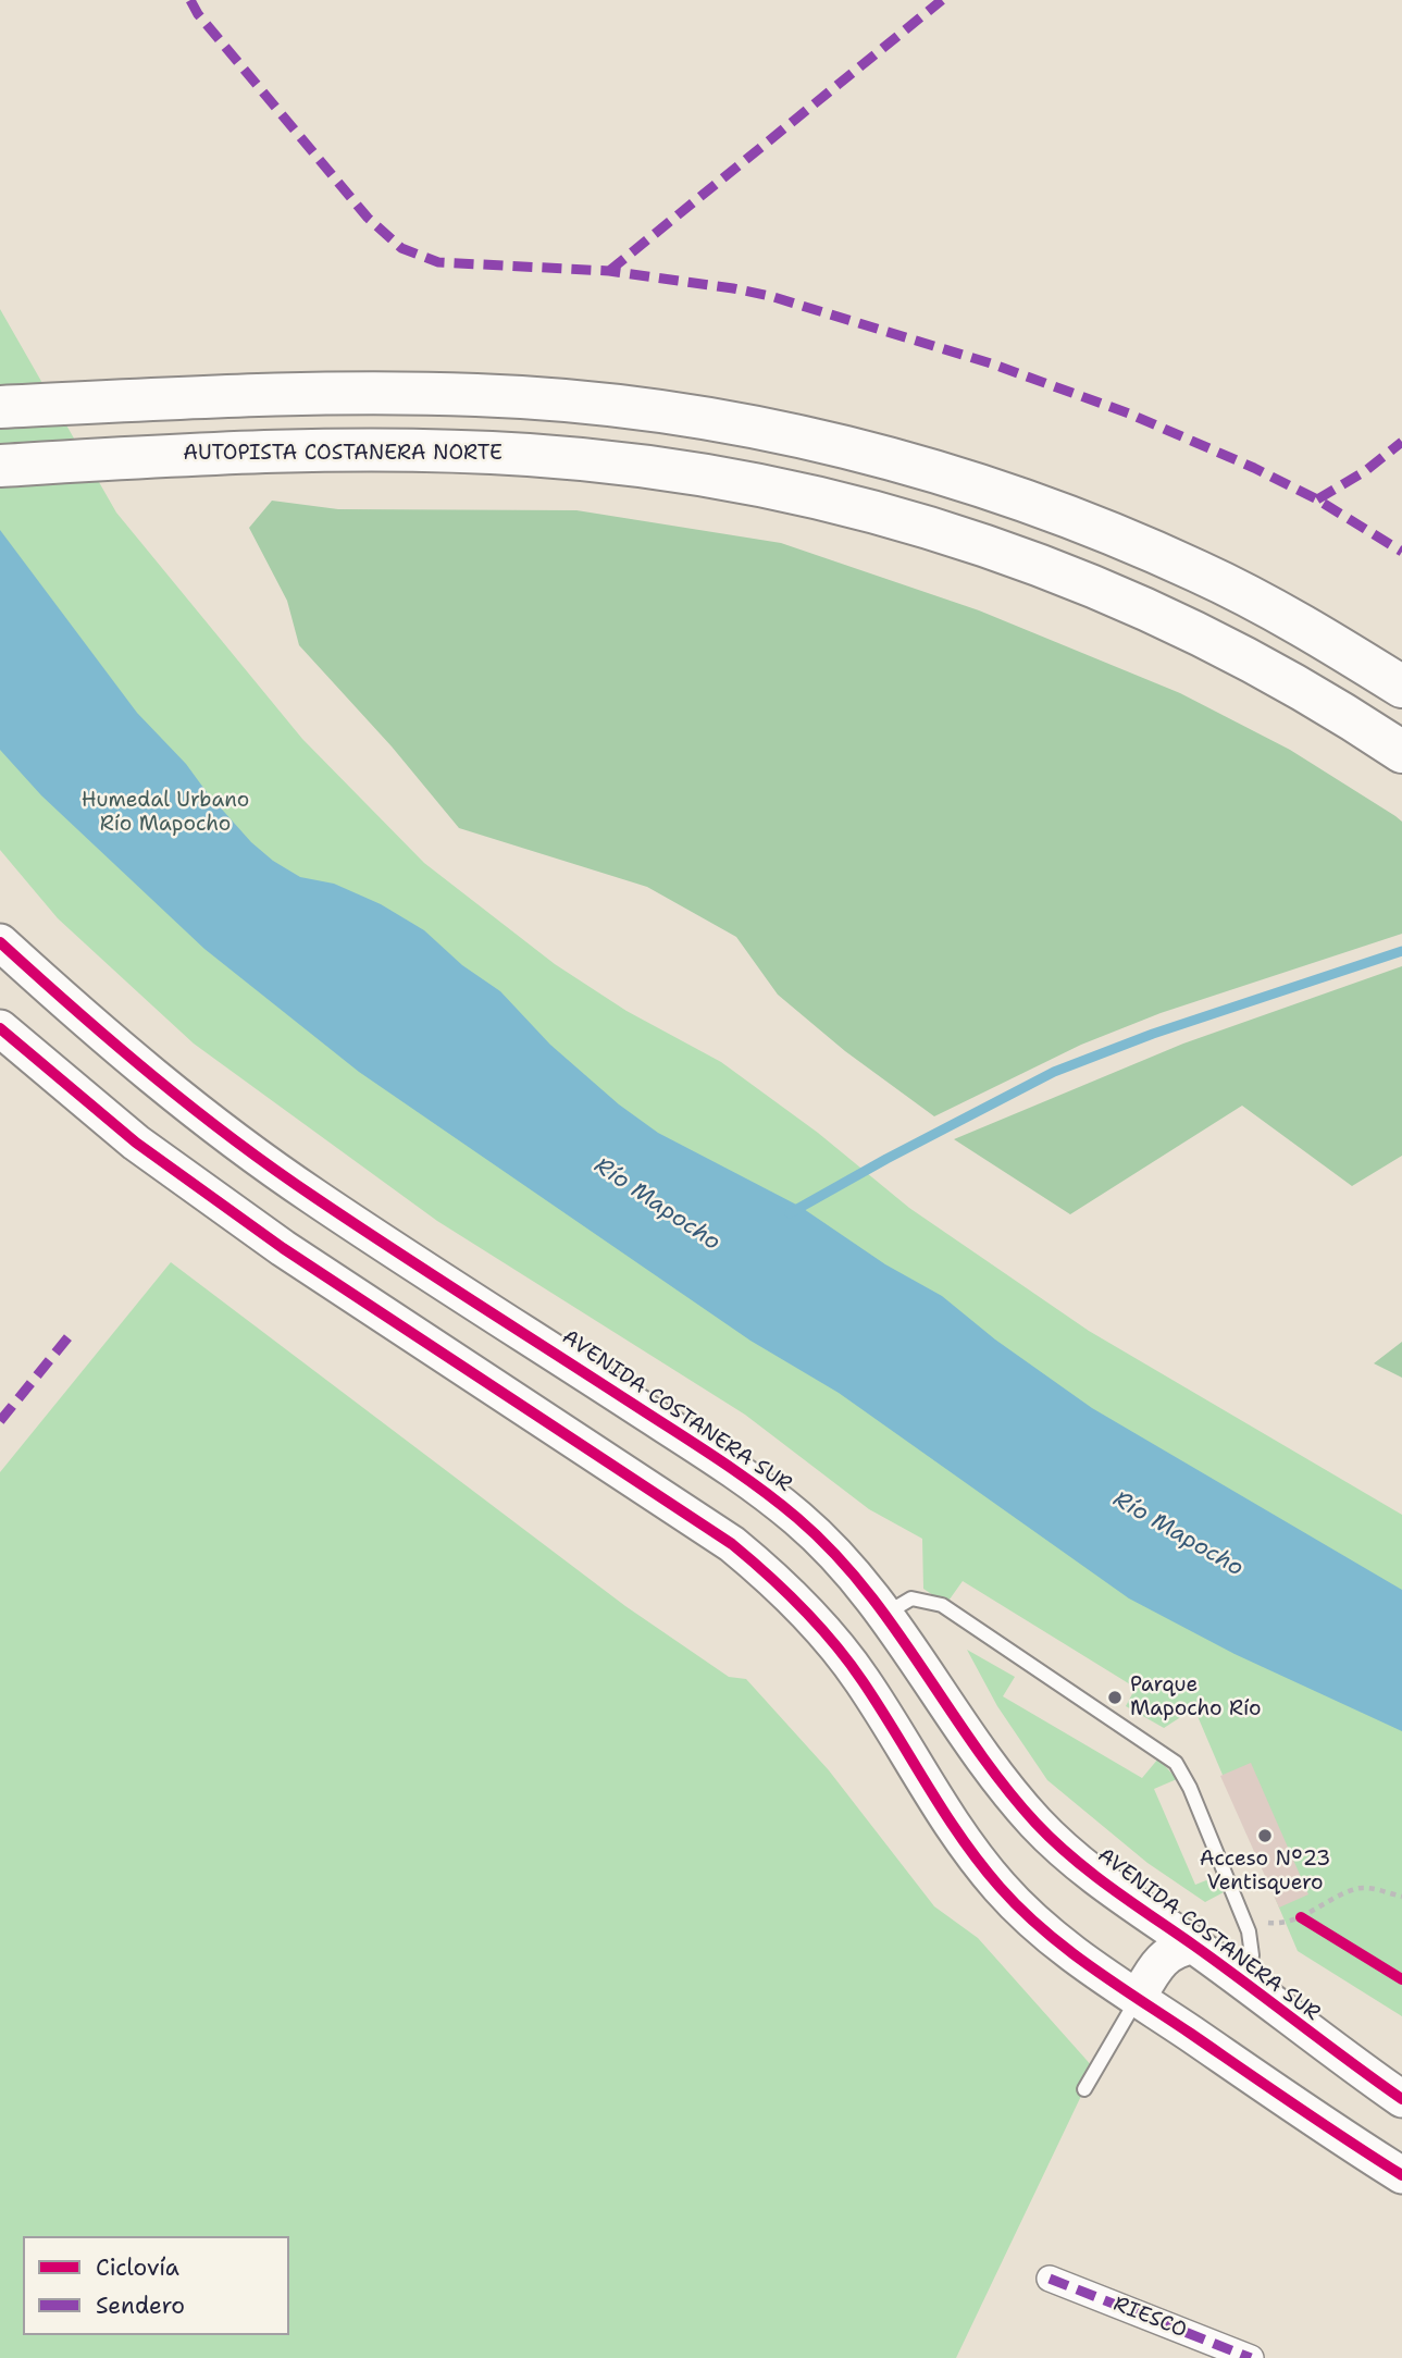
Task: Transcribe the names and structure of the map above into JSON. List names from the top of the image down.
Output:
{
  "streets": {
    "highway": ["AUTOPISTA COSTANERA NORTE"],
    "street": ["AVENIDA COSTANERA SUR", "RIESCO"]
  },
  "water": ["Río Mapocho"],
  "parks": ["Humedal Urbano Río Mapocho"],
  "places": ["Parque Mapocho Río", "Acceso N°23 Ventisquero"],
  "legend": ["Ciclovía", "Sendero"]
}
